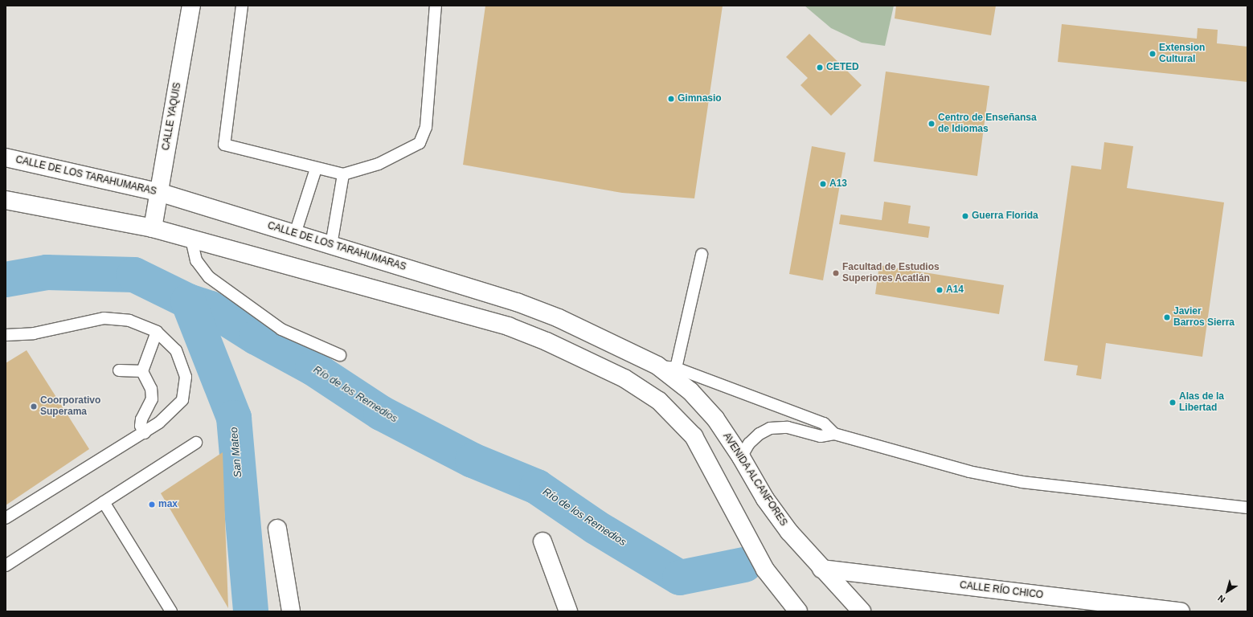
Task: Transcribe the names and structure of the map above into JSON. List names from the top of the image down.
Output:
{
  "streets": {
    "main road": [
      "CALLE YAQUIS",
      "CALLE DE LOS TARAHUMARAS",
      "AVENIDA ALCANFORES",
      "CALLE RÍO CHICO"
    ]
  },
  "crossings": [
    ["CALLE YAQUIS", "CALLE DE LOS TARAHUMARAS"],
    ["CALLE DE LOS TARAHUMARAS", "AVENIDA ALCANFORES"],
    ["AVENIDA ALCANFORES", "CALLE RÍO CHICO"]
  ],
  "water": ["Río de los Remedios", "San Mateo"],
  "places": [
    "Extension Cultural",
    "CETED",
    "Gimnasio",
    "Centro de Enseñansa de Idiomas",
    "A13",
    "Guerra Florida",
    "Facultad de Estudios Superiores Acatlán",
    "A14",
    "Javier Barros Sierra",
    "Alas de la Libertad",
    "Coorporativo Superama",
    "max"
  ],
  "north": "bottom left"
}
